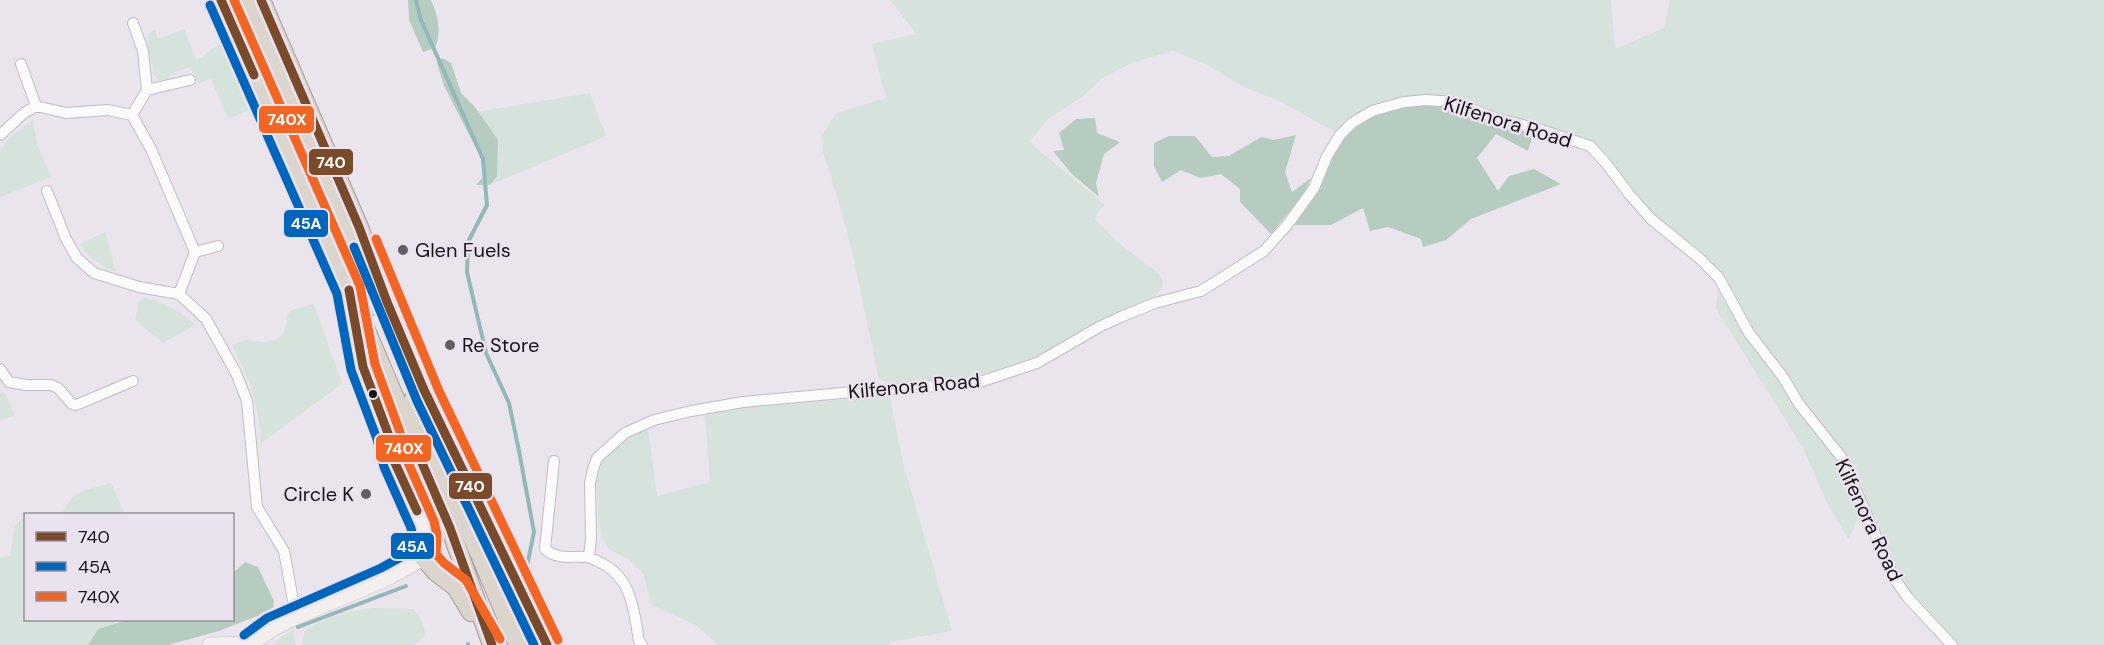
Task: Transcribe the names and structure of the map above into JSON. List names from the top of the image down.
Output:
{
  "streets": {
    "street": ["Kilfenora Road"]
  },
  "places": ["Glen Fuels", "Re Store", "Circle K"],
  "lines": ["transit line 740", "transit line 740X", "transit line 45A"],
  "legend": ["740", "45A", "740X"]
}
